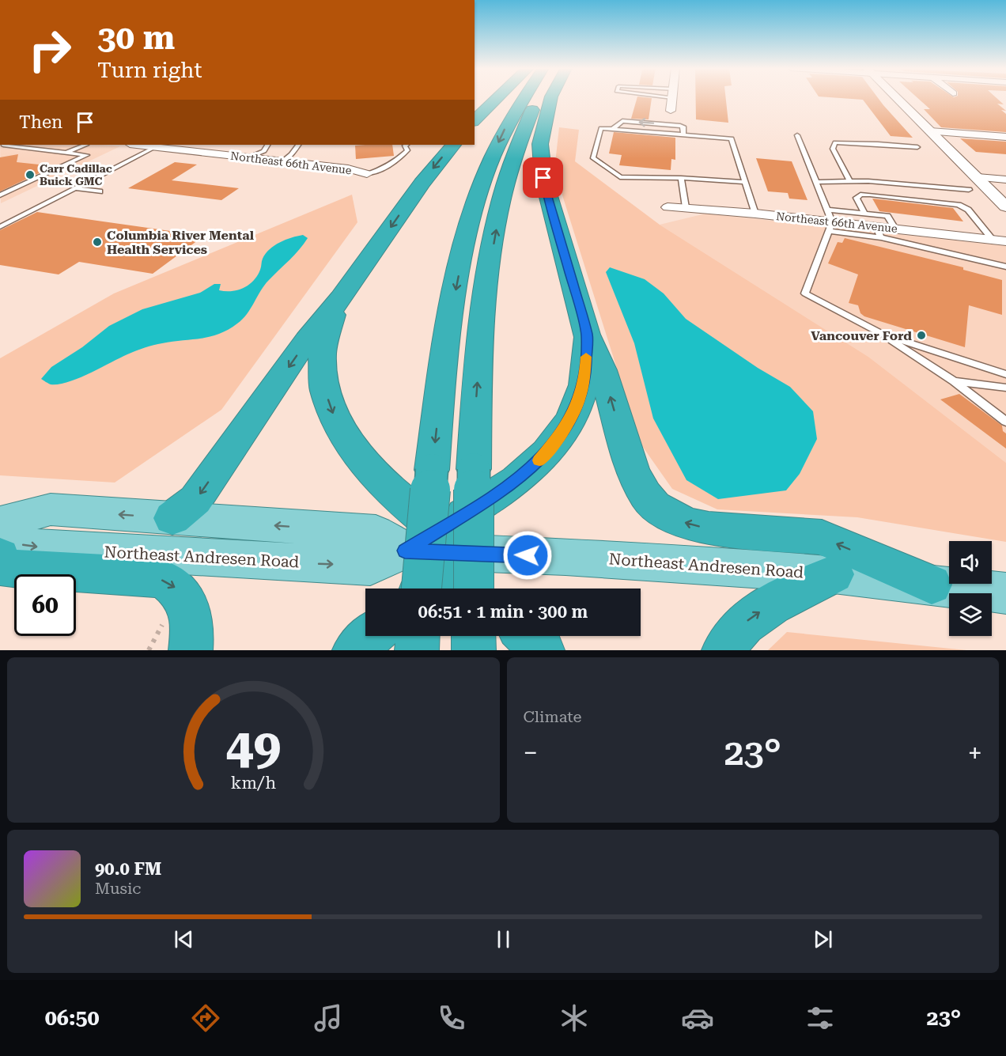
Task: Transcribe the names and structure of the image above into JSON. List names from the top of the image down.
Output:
{
  "streets": {
    "main road": ["Northeast Andresen Road"],
    "street": ["Northeast 66th Avenue"]
  },
  "places": ["Carr Cadillac Buick GMC", "Columbia River Mental Health Services", "Vancouver Ford"],
  "page": {
    "turn": ["30 m", "Turn right"],
    "then": "Then",
    "limit": "60",
    "trip": "06:51 · 1 min · 300 m",
    "tile": "Climate",
    "heat": ["−", "23°", "+"],
    "song": ["90.0 FM", "Music"],
    "tabs": ["06:50", "23°"],
    "gauge": ["49", "km/h"]
  }
}
